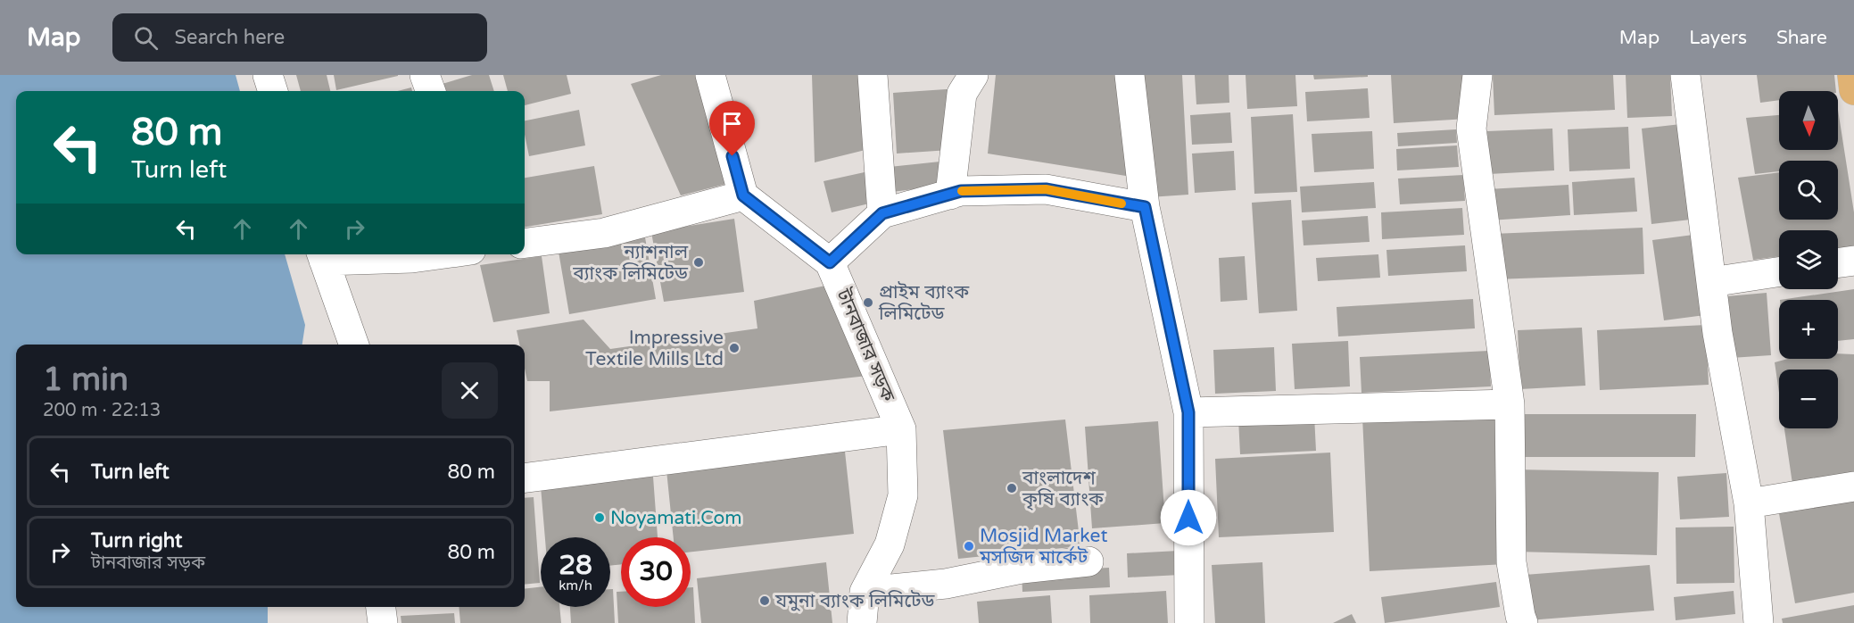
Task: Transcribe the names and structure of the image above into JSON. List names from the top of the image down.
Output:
{
  "streets": {
    "street": ["টানবাজার সড়ক"]
  },
  "places": [
    "ন্যাশনাল ব্যাংক লিমিটেড",
    "প্রাইম ব্যাংক লিমিটেড",
    "Impressive Textile Mills Ltd",
    "বাংলাদেশ কৃষি ব্যাংক",
    "Noyamati.Com",
    "Mosjid Market মসজিদ মার্কেট",
    "যমুনা ব্যাংক লিমিটেড"
  ],
  "north": "bottom",
  "page": {
    "header": "Map",
    "search": "Search here",
    "nav": ["Map", "Layers", "Share"],
    "map_buttons": ["+", "−"],
    "turn": ["80 m", "Turn left"],
    "heading": ["1 min", "200 m · 22:13"],
    "list": [
      {
        "name": "Turn left",
        "value": "80 m"
      },
      {
        "name": "Turn right",
        "note": "টানবাজার সড়ক",
        "value": "80 m"
      }
    ],
    "speed": "28 km/h",
    "limit": "30"
  }
}
